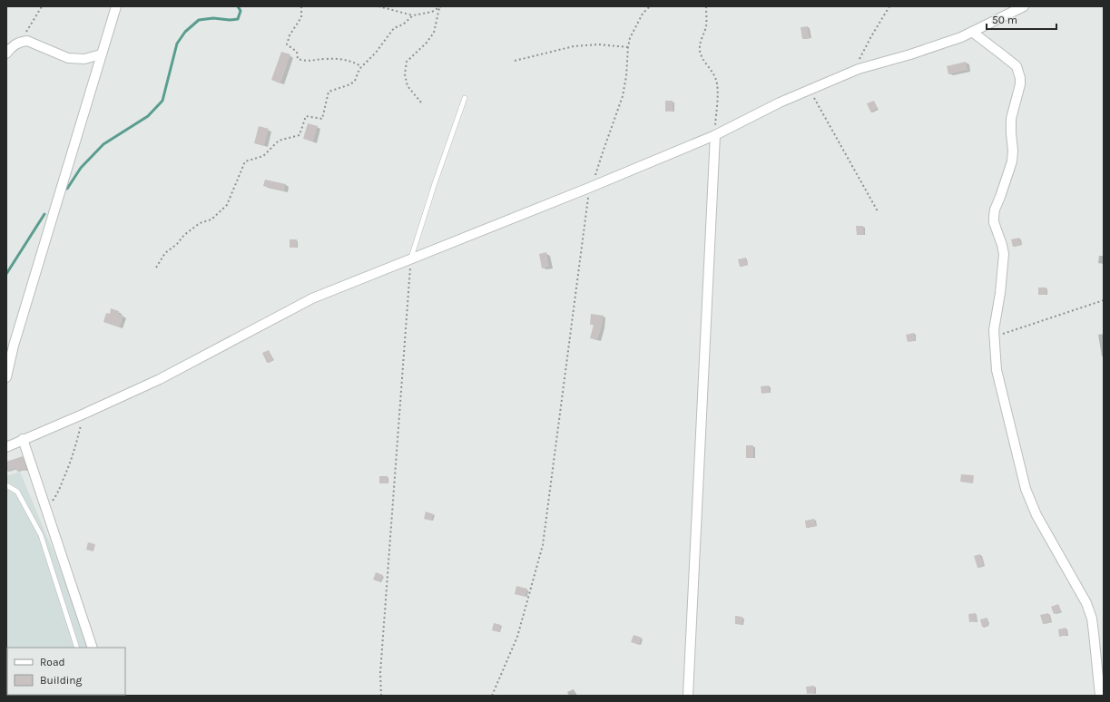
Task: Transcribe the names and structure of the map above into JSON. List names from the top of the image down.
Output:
{
  "legend": ["Road", "Building"],
  "scale_bar": "50 m"
}
